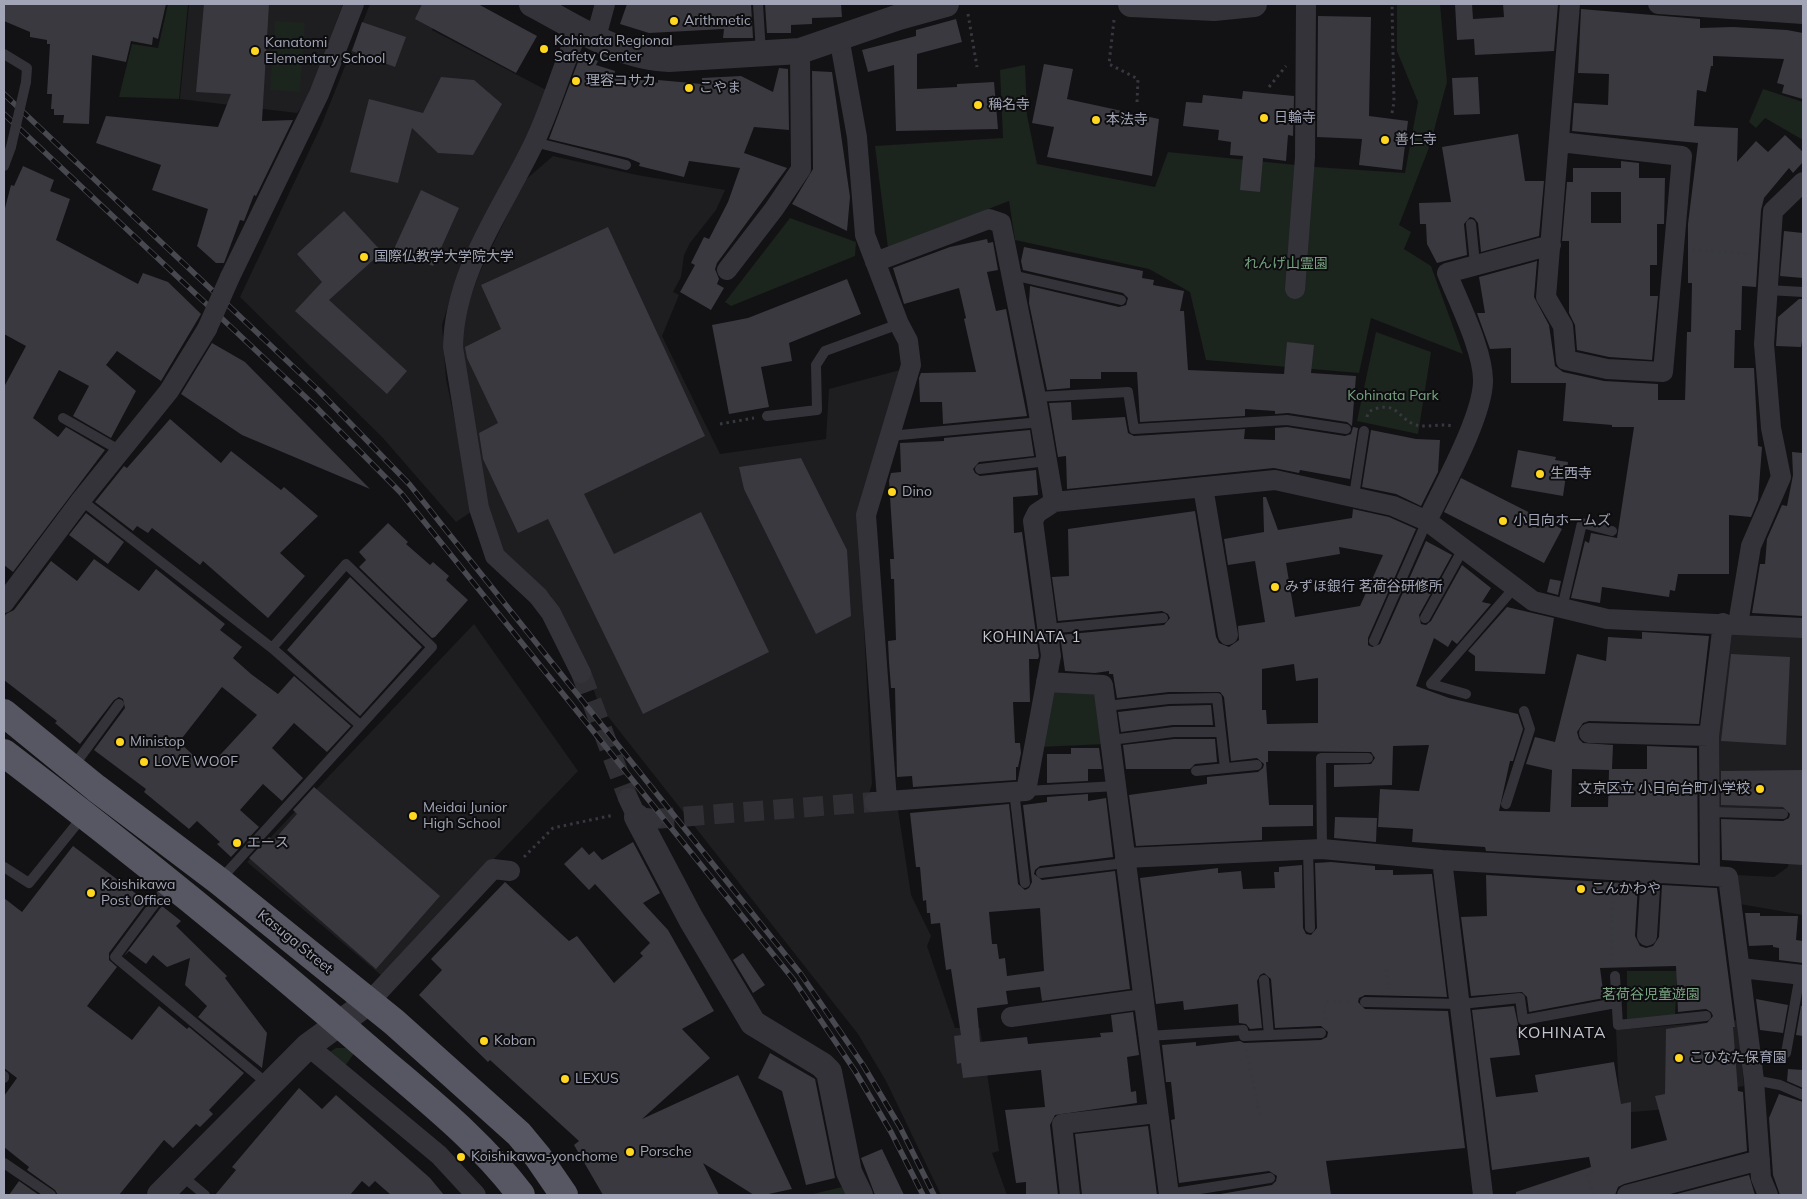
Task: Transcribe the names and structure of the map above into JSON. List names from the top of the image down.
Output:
{
  "streets": {
    "highway": ["Kasuga Street"]
  },
  "districts": ["KOHINATA 1", "KOHINATA"],
  "parks": ["れんげ山霊園", "Kohinata Park", "茗荷谷児童遊園"],
  "places": [
    "Arithmetic",
    "Kohinata Regional Safety Center",
    "Kanatomi Elementary School",
    "理容コサカ",
    "こやま",
    "稱名寺",
    "日輪寺",
    "本法寺",
    "善仁寺",
    "国際仏教学大学院大学",
    "生西寺",
    "Dino",
    "小日向ホームズ",
    "みずほ銀行 茗荷谷研修所",
    "Ministop",
    "LOVE WOOF",
    "文京区立 小日向台町小学校",
    "Meidai Junior High School",
    "エース",
    "こんかわや",
    "Koishikawa Post Office",
    "Koban",
    "こひなた保育園",
    "LEXUS",
    "Porsche",
    "Koishikawa-yonchome"
  ]
}
